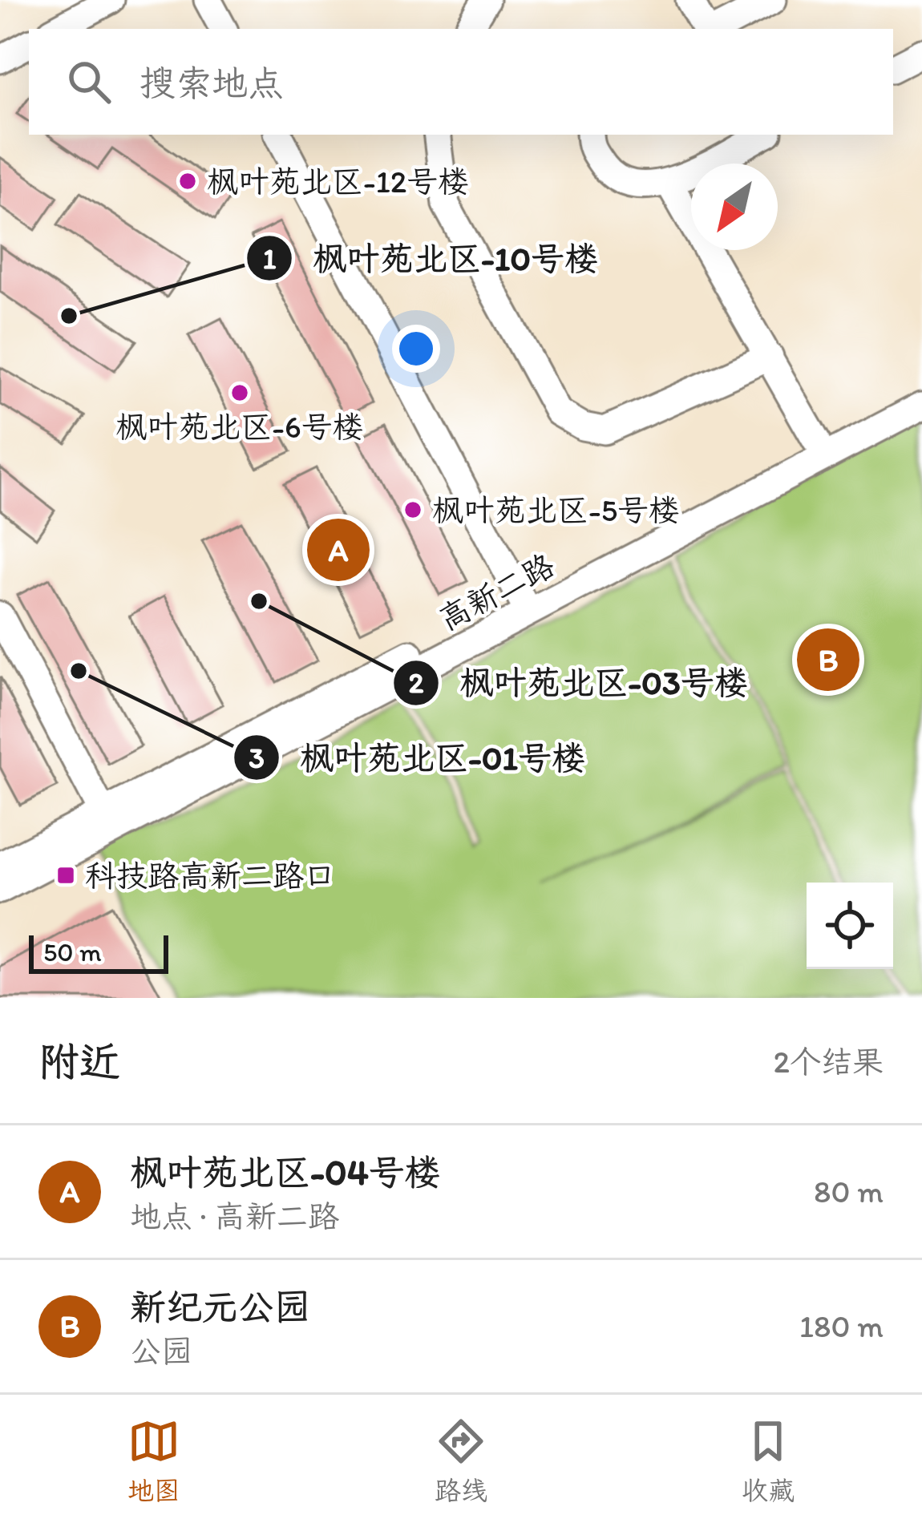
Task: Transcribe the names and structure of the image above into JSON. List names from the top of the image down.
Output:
{
  "streets": {
    "street": ["高新二路"]
  },
  "places": {
    "other": [
      "枫叶苑北区-12号楼",
      "枫叶苑北区-10号楼",
      "枫叶苑北区-6号楼",
      "枫叶苑北区-5号楼",
      "枫叶苑北区-03号楼",
      "枫叶苑北区-01号楼"
    ],
    "transit": ["科技路高新二路口"]
  },
  "scale_bar": "50 m",
  "north": "bottom left",
  "page": {
    "search": "搜索地点",
    "pins": ["A", "B"],
    "scale": "50 m",
    "heading": ["附近", "2个结果"],
    "list": [
      {
        "mark": "A",
        "name": "枫叶苑北区-04号楼",
        "note": "地点 · 高新二路",
        "value": "80 m"
      },
      {
        "mark": "B",
        "name": "新纪元公园",
        "note": "公园",
        "value": "180 m"
      }
    ],
    "nav": ["地图", "路线", "收藏"]
  }
}
